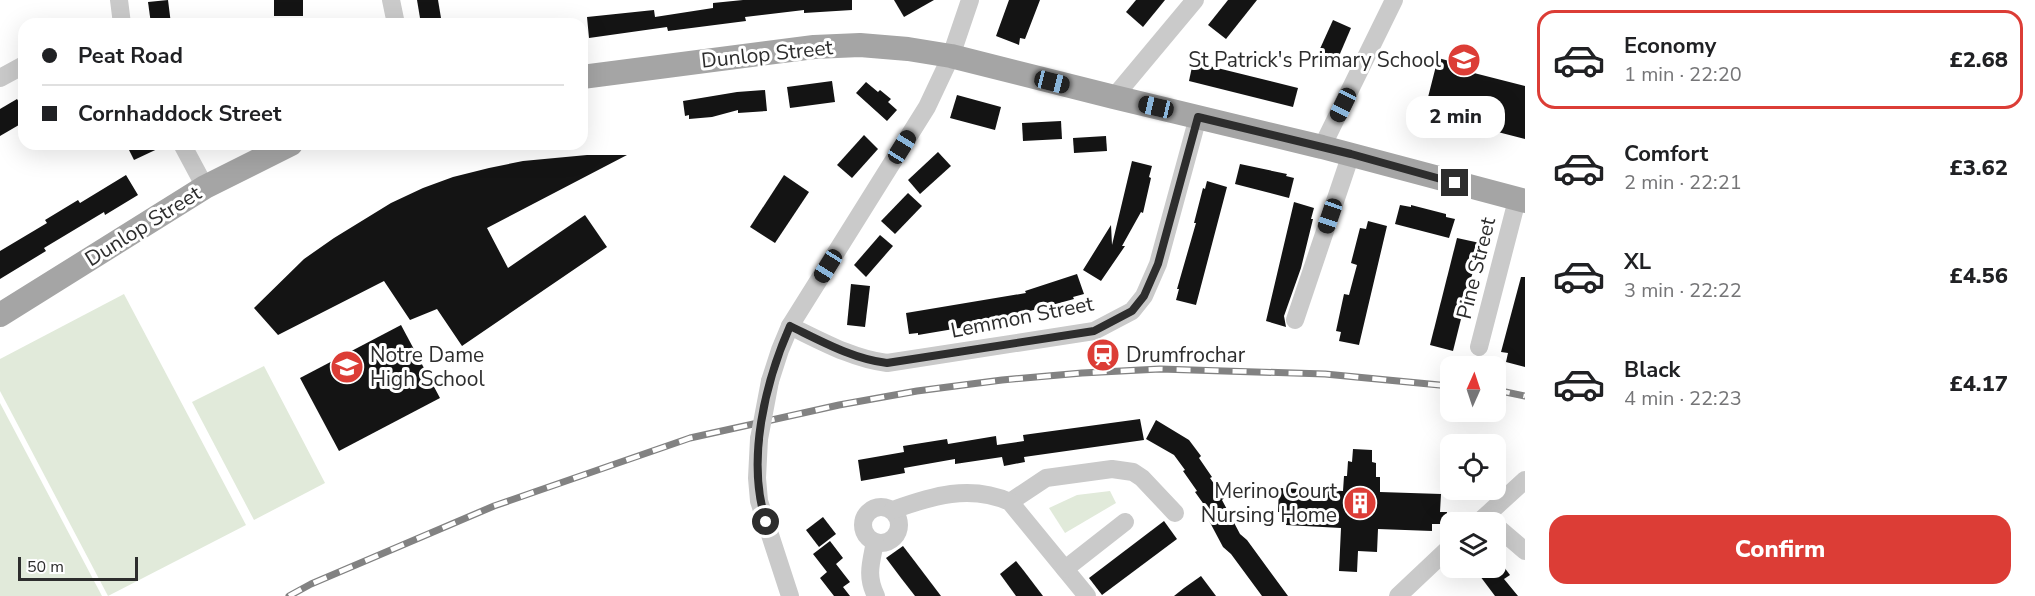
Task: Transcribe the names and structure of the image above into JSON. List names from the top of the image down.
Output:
{
  "streets": {
    "main road": ["Dunlop Street"],
    "street": ["Pine Street", "Lemmon Street"]
  },
  "crossings": [
    ["Dunlop Street", "Pine Street"],
    ["Dunlop Street", "Lemmon Street"]
  ],
  "places": {
    "school or university": ["St Patrick's Primary School", "Notre Dame High School"],
    "station": ["Drumfrochar"],
    "building": ["Merino Court Nursing Home"]
  },
  "scale_bar": "50 m",
  "north": "top",
  "page": {
    "list": [
      {
        "name": "Economy",
        "note": "1 min · 22:20",
        "value": "£2.68"
      },
      {
        "name": "Comfort",
        "note": "2 min · 22:21",
        "value": "£3.62"
      },
      {
        "name": "XL",
        "note": "3 min · 22:22",
        "value": "£4.56"
      },
      {
        "name": "Black",
        "note": "4 min · 22:23",
        "value": "£4.17"
      }
    ],
    "banner": ["Peat Road", "Cornhaddock Street"],
    "bubble": "2 min",
    "buttons": "Confirm",
    "scale": "50 m"
  }
}
